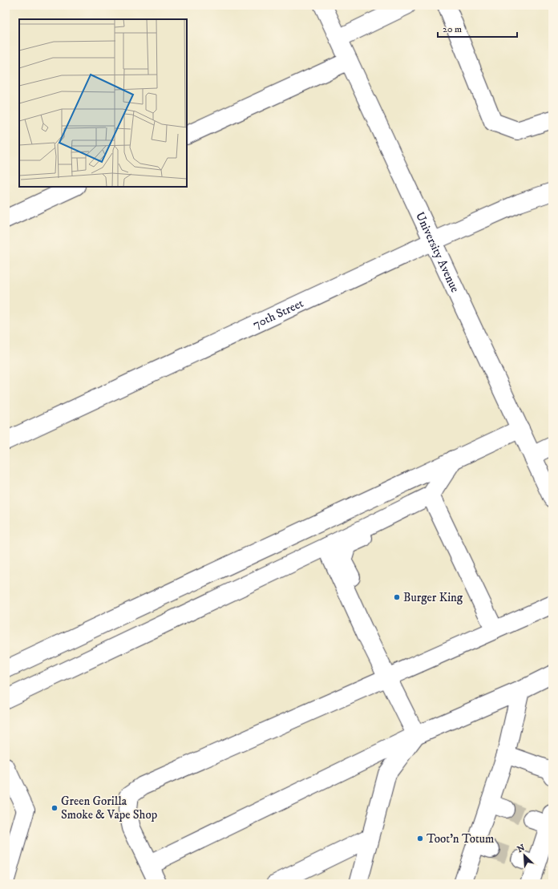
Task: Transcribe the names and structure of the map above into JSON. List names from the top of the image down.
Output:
{
  "streets": {
    "street": ["University Avenue", "70th Street"]
  },
  "crossings": [
    ["University Avenue", "70th Street"]
  ],
  "places": ["Burger King", "Green Gorilla Smoke & Vape Shop", "Toot'n Totum"],
  "scale_bar": "20 m",
  "north": "top left"
}
